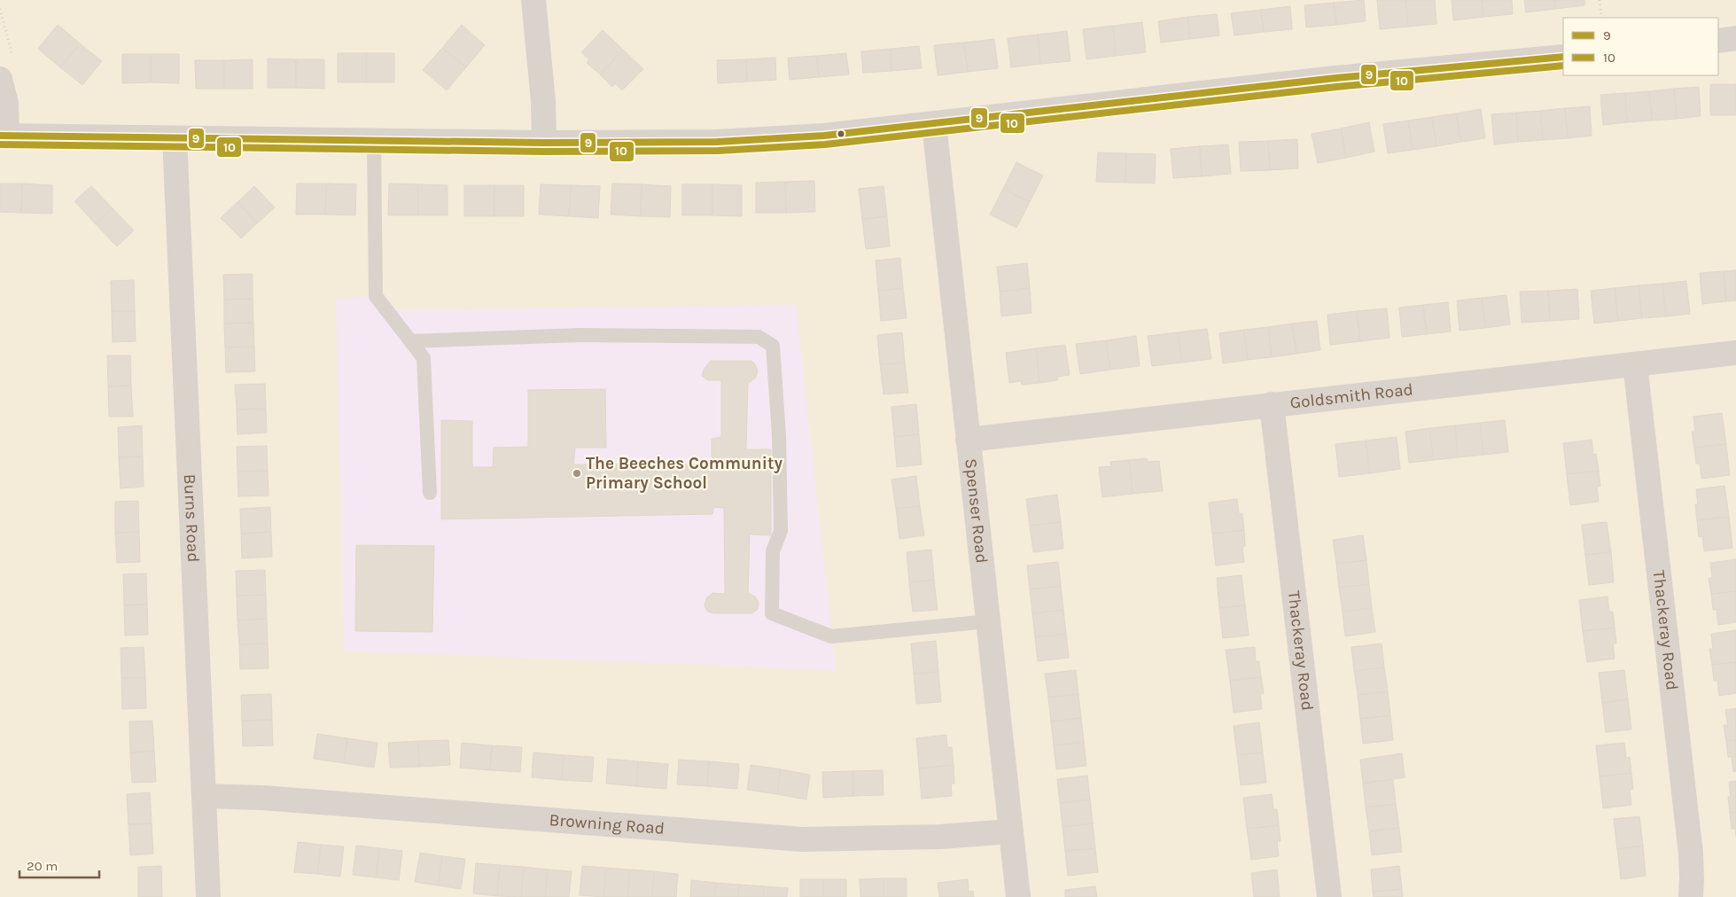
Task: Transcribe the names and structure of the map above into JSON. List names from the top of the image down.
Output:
{
  "streets": {
    "street": [
      "Goldsmith Road",
      "Spenser Road",
      "Burns Road",
      "Thackeray Road",
      "Browning Road"
    ]
  },
  "crossings": [
    ["Goldsmith Road", "Spenser Road"],
    ["Goldsmith Road", "Thackeray Road"],
    ["Spenser Road", "Browning Road"],
    ["Burns Road", "Browning Road"]
  ],
  "places": ["The Beeches Community Primary School"],
  "lines": ["transit line 9", "transit line 10"],
  "legend": ["9", "10"],
  "scale_bar": "20 m"
}
